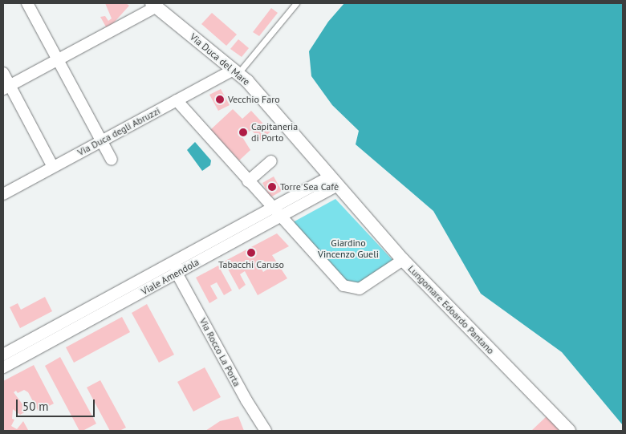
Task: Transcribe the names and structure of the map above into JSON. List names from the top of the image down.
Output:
{
  "streets": {
    "street": [
      "Via Duca del Mare",
      "Via Duca degli Abruzzi",
      "Viale Amendola",
      "Lungomare Edoardo Pantano",
      "Via Rocco La Porta"
    ]
  },
  "crossings": [
    ["Via Duca del Mare", "Via Duca degli Abruzzi"],
    ["Via Duca del Mare", "Viale Amendola"],
    ["Via Duca del Mare", "Lungomare Edoardo Pantano"],
    ["Viale Amendola", "Lungomare Edoardo Pantano"],
    ["Viale Amendola", "Via Rocco La Porta"]
  ],
  "parks": ["Giardino Vincenzo Gueli"],
  "places": [
    "Vecchio Faro",
    "Capitaneria di Porto",
    "Torre Sea Cafè",
    "Tabacchi Caruso"
  ],
  "scale_bar": "50 m"
}
